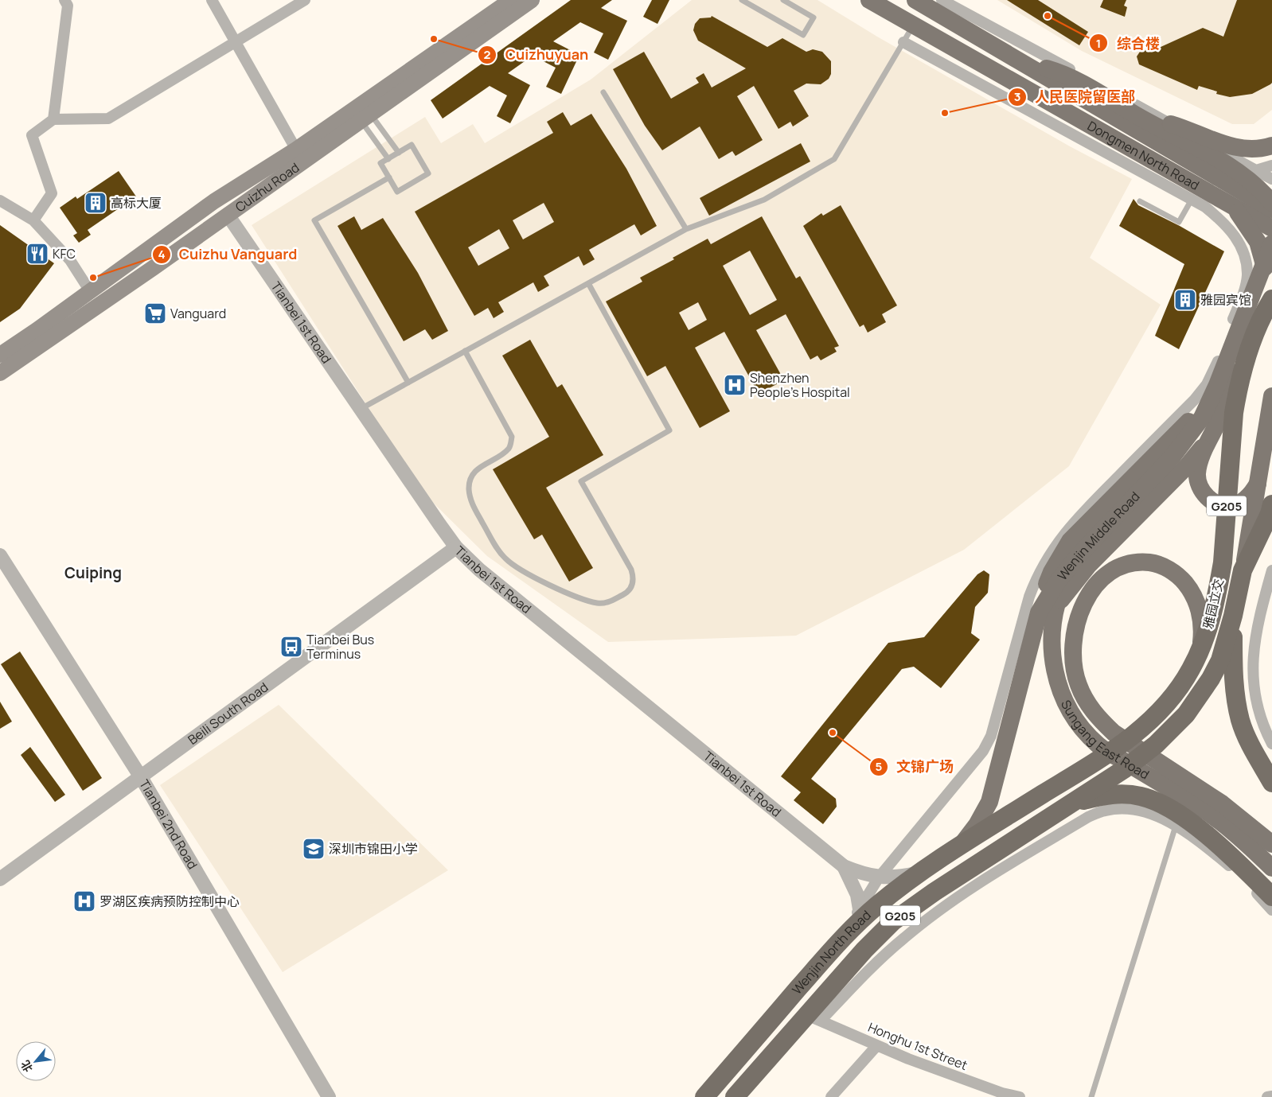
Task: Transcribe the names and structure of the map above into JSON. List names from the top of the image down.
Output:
{
  "streets": {
    "highway": ["G205", "雅园立交", "Wenjin North Road"],
    "main road": [
      "Dongmen North Road",
      "Cuizhu Road",
      "Wenjin Middle Road",
      "Sungang East Road"
    ],
    "street": [
      "Tianbei 1st Road",
      "Beili South Road",
      "Tianbei 2nd Road",
      "Honghu 1st Street"
    ]
  },
  "crossings": [
    ["Cuizhu Road", "Tianbei 1st Road"],
    ["Tianbei 1st Road", "Beili South Road"],
    ["Tianbei 1st Road", "Wenjin North Road"],
    ["G205", "Wenjin North Road"],
    ["Wenjin Middle Road", "Sungang East Road"],
    ["Wenjin Middle Road", "Wenjin North Road"],
    ["雅园立交", "Sungang East Road"],
    ["雅园立交", "Wenjin North Road"],
    ["Beili South Road", "Tianbei 2nd Road"],
    ["Wenjin North Road", "Honghu 1st Street"]
  ],
  "districts": ["Cuiping"],
  "places": {
    "other": [
      "综合楼",
      "Cuizhuyuan",
      "人民医院留医部",
      "Cuizhu Vanguard",
      "文锦广场"
    ],
    "building": ["高标大厦", "雅园宾馆"],
    "restaurant": ["KFC"],
    "supermarket": ["Vanguard"],
    "hospital": ["Shenzhen People's Hospital", "罗湖区疾病预防控制中心"],
    "bus stop": ["Tianbei Bus Terminus"],
    "school or university": ["深圳市锦田小学"]
  },
  "north": "bottom left"
}
